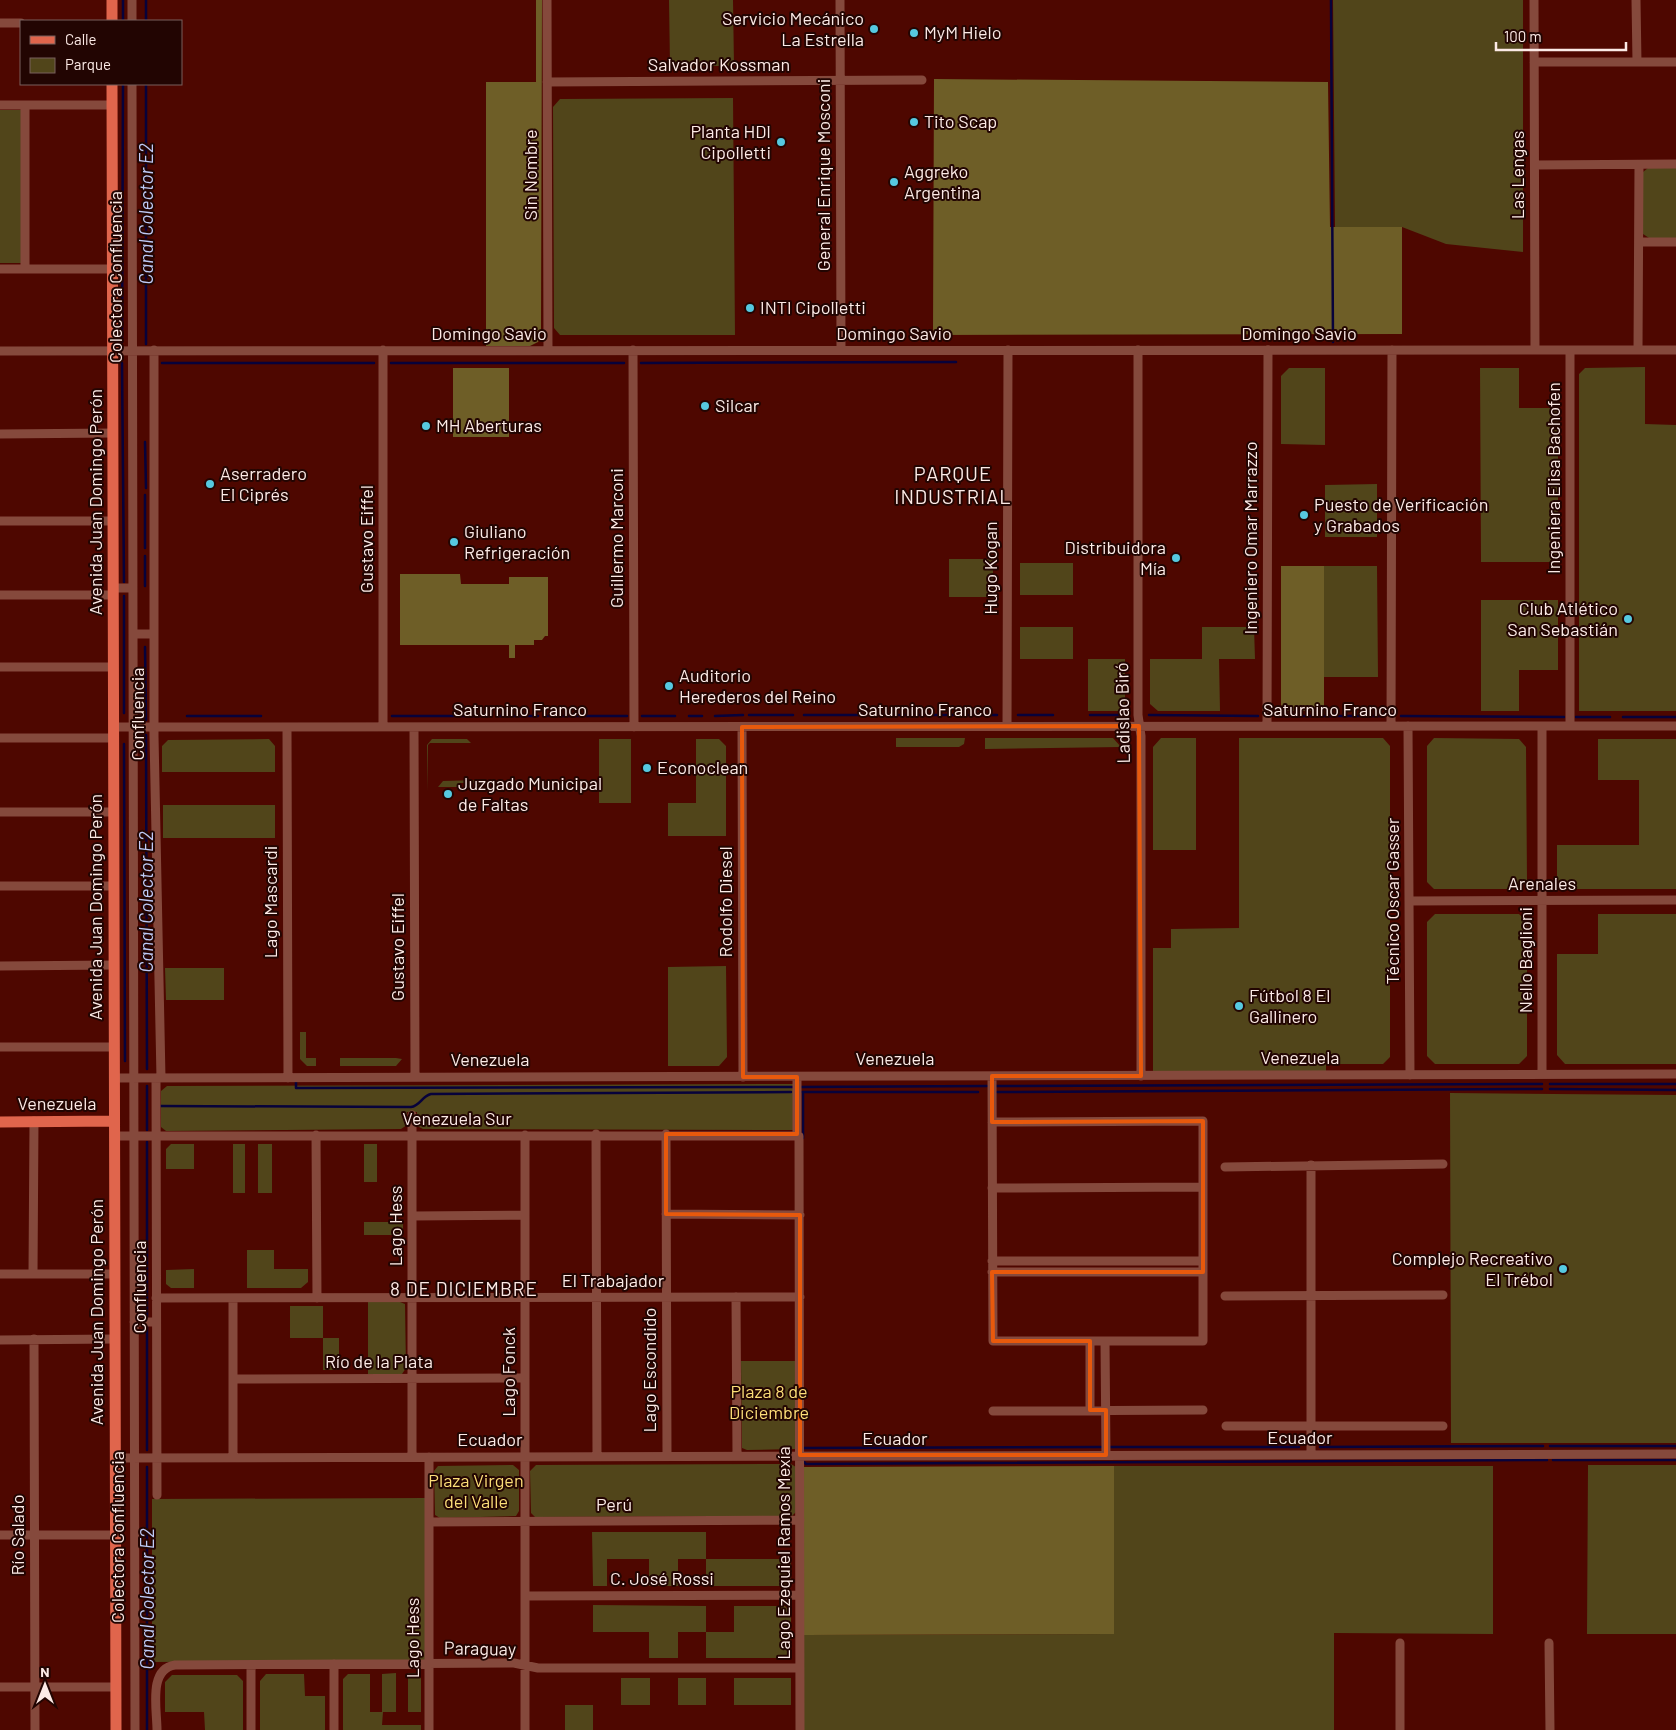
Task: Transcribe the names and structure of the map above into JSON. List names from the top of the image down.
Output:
{
  "streets": {
    "main road": ["Avenida Juan Domingo Perón", "Venezuela"],
    "street": [
      "Salvador Kossman",
      "Sin Nombre",
      "General Enrique Mosconi",
      "Las Lengas",
      "Colectora Confluencia",
      "Domingo Savio",
      "Ingeniera Elisa Bachofen",
      "Guillermo Marconi",
      "Ingeniero Omar Marrazzo",
      "Gustavo Eiffel",
      "Hugo Kogan",
      "Saturnino Franco",
      "Ladislao Biró",
      "Confluencia",
      "Arenales",
      "Técnico Oscar Gasser",
      "Lago Mascardi",
      "Rodolfo Diesel",
      "Nello Baglioni",
      "Venezuela Sur",
      "Lago Hess",
      "El Trabajador",
      "Río de la Plata",
      "Lago Escondido",
      "Lago Fonck",
      "Ecuador",
      "Perú",
      "Río Salado",
      "Lago Ezequiel Ramos Mexía",
      "C. José Rossi",
      "Paraguay"
    ]
  },
  "crossings": [
    ["Salvador Kossman", "Sin Nombre"],
    ["Salvador Kossman", "General Enrique Mosconi"],
    ["Sin Nombre", "Domingo Savio"],
    ["General Enrique Mosconi", "Domingo Savio"],
    ["Las Lengas", "Domingo Savio"],
    ["Colectora Confluencia", "Domingo Savio"],
    ["Colectora Confluencia", "Saturnino Franco"],
    ["Colectora Confluencia", "Venezuela"],
    ["Colectora Confluencia", "Venezuela Sur"],
    ["Colectora Confluencia", "Ecuador"],
    ["Domingo Savio", "Ingeniera Elisa Bachofen"],
    ["Domingo Savio", "Avenida Juan Domingo Perón"],
    ["Domingo Savio", "Guillermo Marconi"],
    ["Domingo Savio", "Ingeniero Omar Marrazzo"],
    ["Domingo Savio", "Gustavo Eiffel"],
    ["Domingo Savio", "Hugo Kogan"],
    ["Domingo Savio", "Ladislao Biró"],
    ["Domingo Savio", "Confluencia"],
    ["Ingeniera Elisa Bachofen", "Saturnino Franco"],
    ["Avenida Juan Domingo Perón", "Saturnino Franco"],
    ["Avenida Juan Domingo Perón", "Venezuela"],
    ["Avenida Juan Domingo Perón", "Venezuela Sur"],
    ["Avenida Juan Domingo Perón", "Ecuador"],
    ["Guillermo Marconi", "Saturnino Franco"],
    ["Ingeniero Omar Marrazzo", "Saturnino Franco"],
    ["Gustavo Eiffel", "Saturnino Franco"],
    ["Gustavo Eiffel", "Venezuela"],
    ["Hugo Kogan", "Saturnino Franco"],
    ["Saturnino Franco", "Ladislao Biró"],
    ["Saturnino Franco", "Confluencia"],
    ["Saturnino Franco", "Técnico Oscar Gasser"],
    ["Saturnino Franco", "Lago Mascardi"],
    ["Saturnino Franco", "Rodolfo Diesel"],
    ["Saturnino Franco", "Nello Baglioni"],
    ["Ladislao Biró", "Venezuela"],
    ["Confluencia", "Venezuela"],
    ["Confluencia", "Venezuela Sur"],
    ["Confluencia", "El Trabajador"],
    ["Confluencia", "Ecuador"],
    ["Arenales", "Técnico Oscar Gasser"],
    ["Arenales", "Nello Baglioni"],
    ["Técnico Oscar Gasser", "Venezuela"],
    ["Lago Mascardi", "Venezuela"],
    ["Rodolfo Diesel", "Venezuela"],
    ["Nello Baglioni", "Venezuela"],
    ["Venezuela", "Lago Ezequiel Ramos Mexía"],
    ["Venezuela Sur", "Lago Hess"],
    ["Venezuela Sur", "Lago Escondido"],
    ["Venezuela Sur", "Lago Fonck"],
    ["Venezuela Sur", "Lago Ezequiel Ramos Mexía"],
    ["Lago Hess", "El Trabajador"],
    ["Lago Hess", "Río de la Plata"],
    ["Lago Hess", "Ecuador"],
    ["Lago Hess", "Perú"],
    ["Lago Hess", "Paraguay"],
    ["El Trabajador", "Lago Escondido"],
    ["El Trabajador", "Lago Fonck"],
    ["El Trabajador", "Lago Ezequiel Ramos Mexía"],
    ["Río de la Plata", "Lago Fonck"],
    ["Lago Escondido", "Ecuador"],
    ["Lago Fonck", "Ecuador"],
    ["Lago Fonck", "Perú"],
    ["Lago Fonck", "C. José Rossi"],
    ["Lago Fonck", "Paraguay"],
    ["Ecuador", "Lago Ezequiel Ramos Mexía"],
    ["Perú", "Lago Ezequiel Ramos Mexía"],
    ["Lago Ezequiel Ramos Mexía", "C. José Rossi"],
    ["Lago Ezequiel Ramos Mexía", "Paraguay"]
  ],
  "districts": ["PARQUE INDUSTRIAL", "8 DE DICIEMBRE"],
  "water": ["Canal Colector E2"],
  "parks": ["Plaza 8 de Diciembre", "Plaza Virgen del Valle"],
  "places": [
    "Servicio Mecánico La Estrella",
    "MyM Hielo",
    "Tito Scap",
    "Planta HDI Cipolletti",
    "Aggreko Argentina",
    "INTI Cipolletti",
    "Silcar",
    "MH Aberturas",
    "Aserradero El Ciprés",
    "Puesto de Verificación y Grabados",
    "Giuliano Refrigeración",
    "Distribuidora Mía",
    "Club Atlético San Sebastián",
    "Auditorio Herederos del Reino",
    "Econoclean",
    "Juzgado Municipal de Faltas",
    "Fútbol 8 El Gallinero",
    "Complejo Recreativo El Trébol"
  ],
  "legend": ["Calle", "Parque"],
  "scale_bar": "100 m",
  "north": "top"
}
